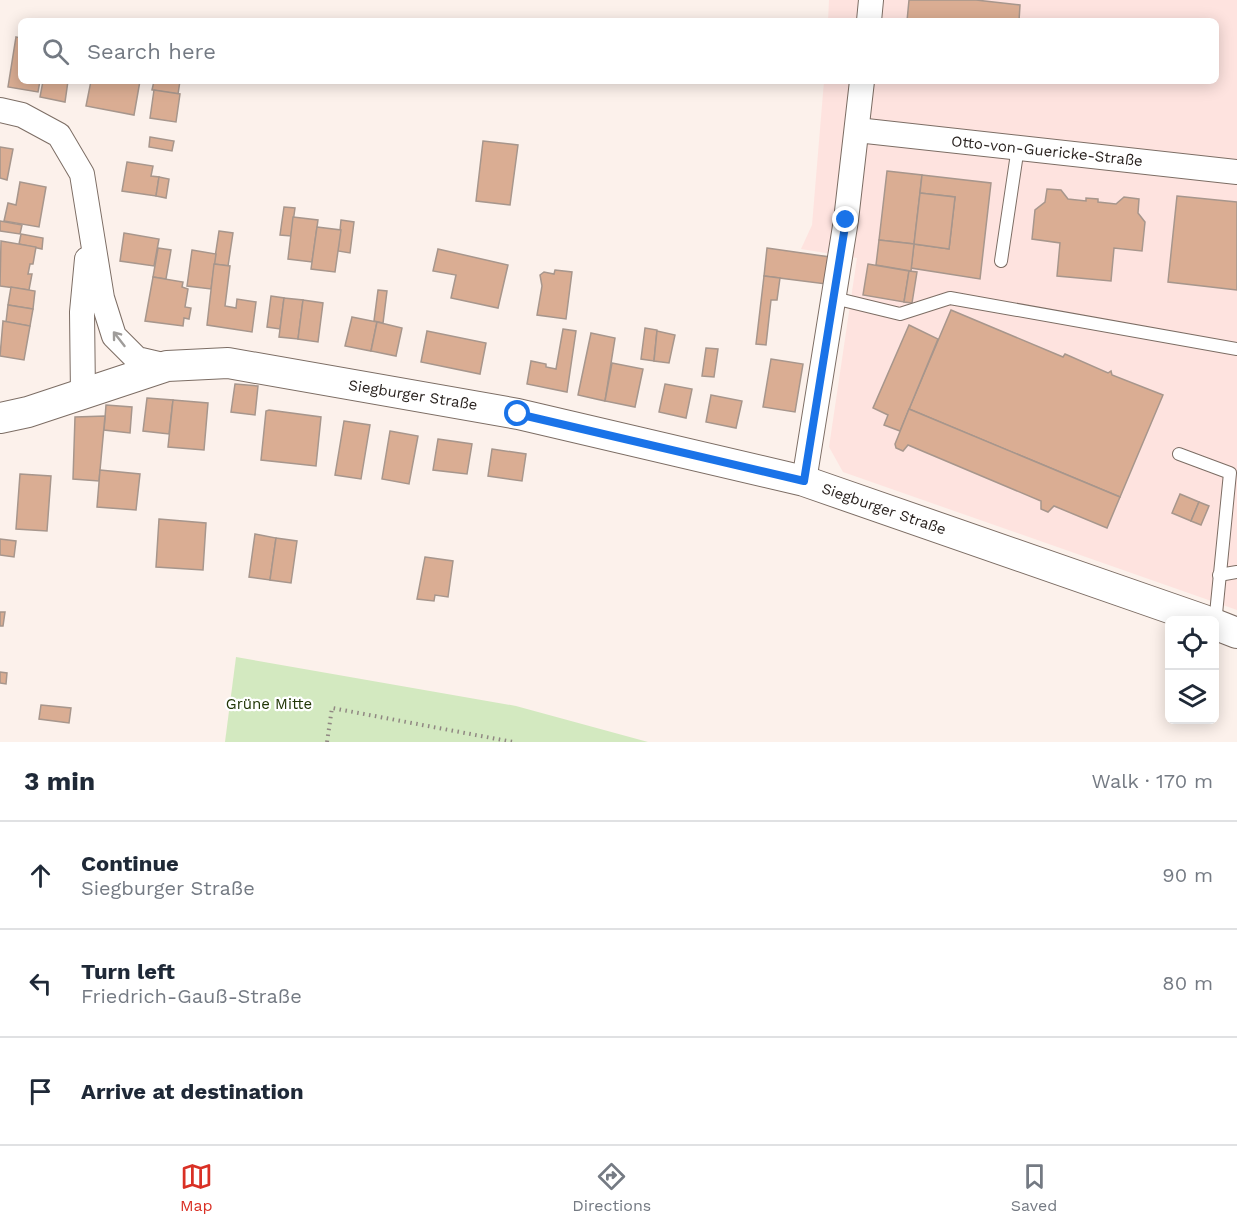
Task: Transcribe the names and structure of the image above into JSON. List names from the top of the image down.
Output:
{
  "streets": {
    "street": ["Otto-von-Guericke-Straße", "Siegburger Straße"]
  },
  "parks": ["Grüne Mitte"],
  "page": {
    "search": "Search here",
    "heading": ["3 min", "Walk · 170 m"],
    "list": [
      ["Continue", "Siegburger Straße", "90 m"],
      ["Turn left", "Friedrich-Gauß-Straße", "80 m"],
      "Arrive at destination"
    ],
    "nav": ["Map", "Directions", "Saved"]
  }
}
